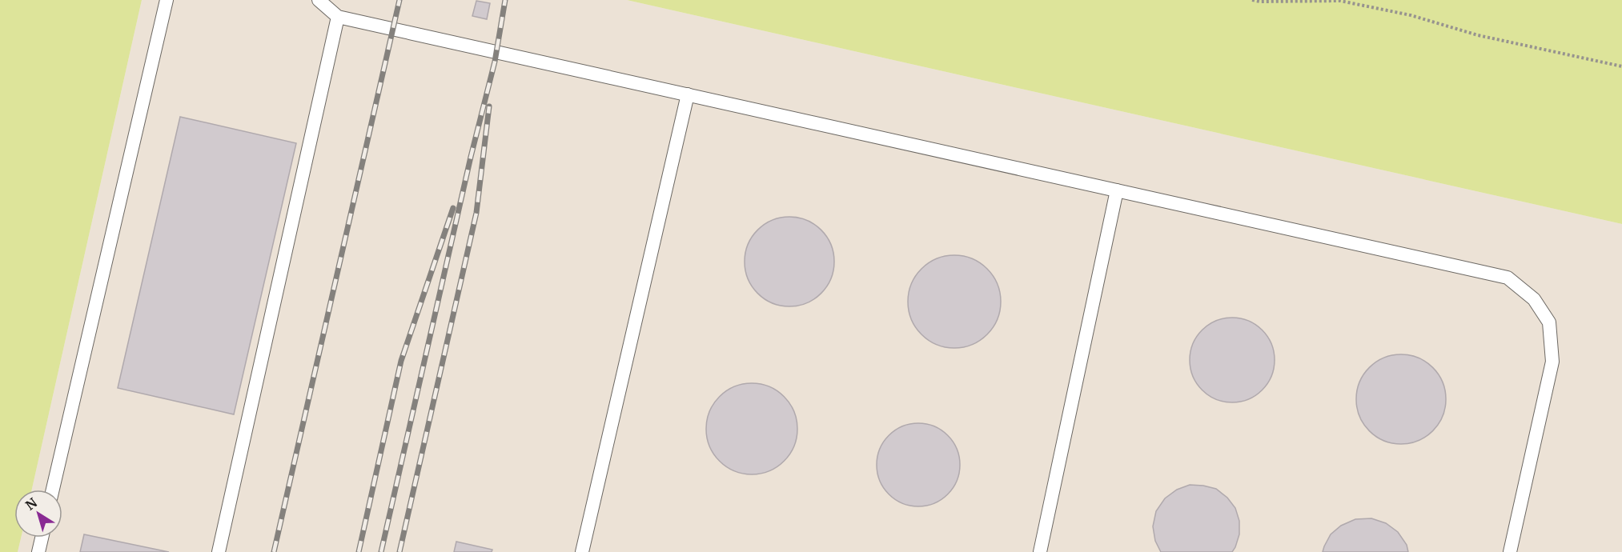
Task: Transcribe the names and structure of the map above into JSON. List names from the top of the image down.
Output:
{
  "north": "top left"
}
